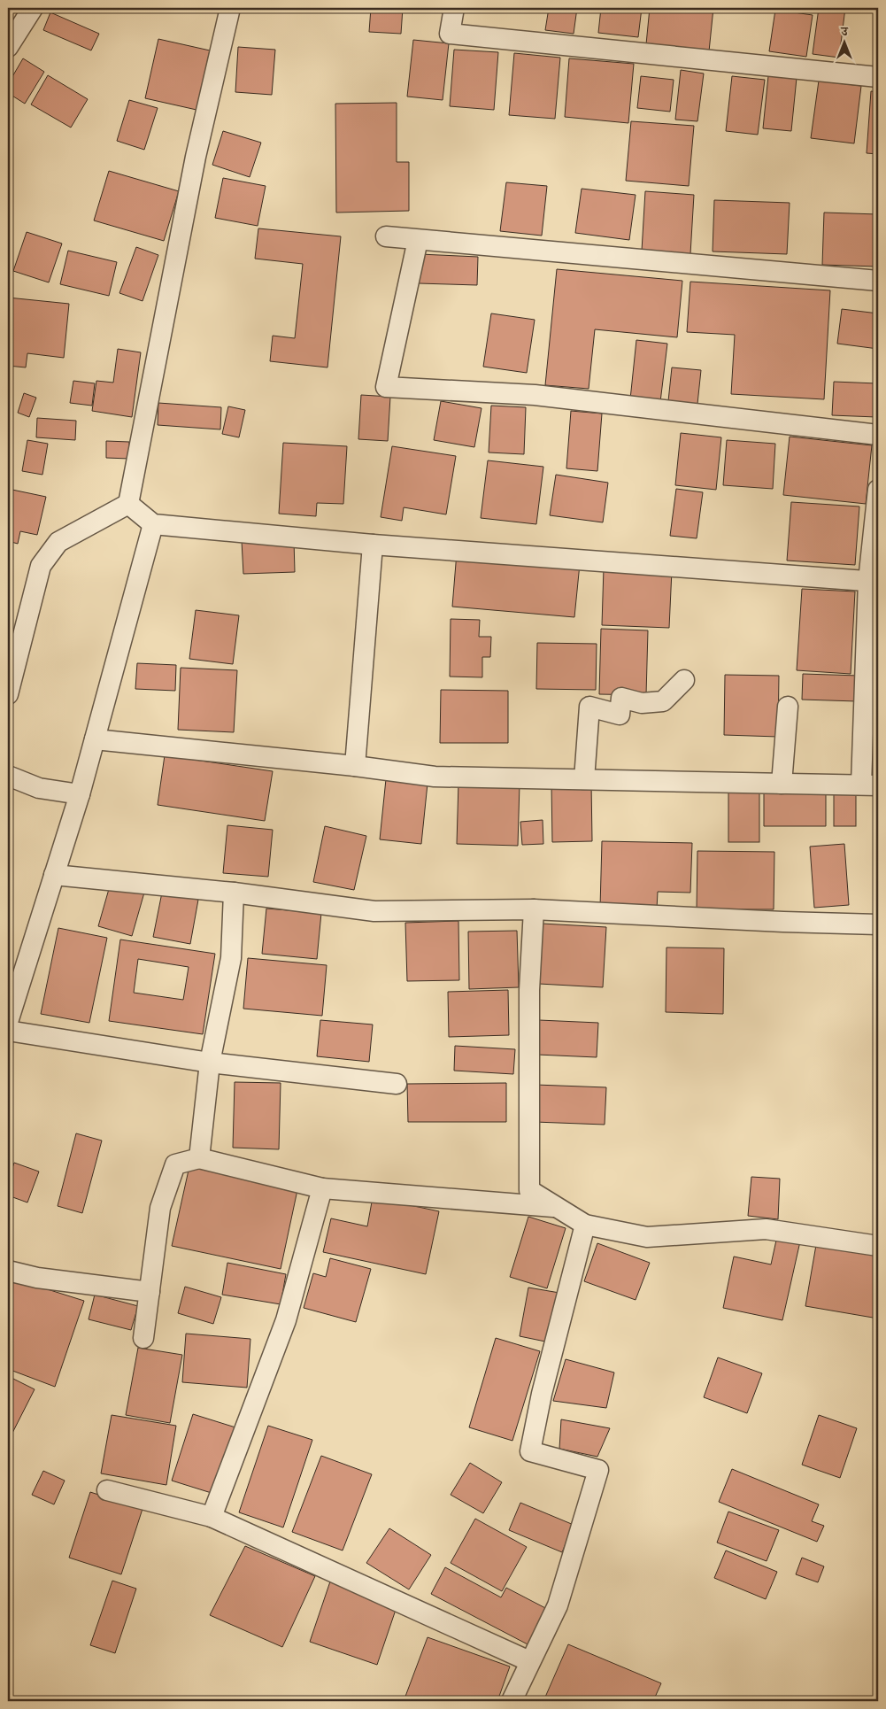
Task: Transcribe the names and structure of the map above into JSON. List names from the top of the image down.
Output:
{
  "north": "top"
}
